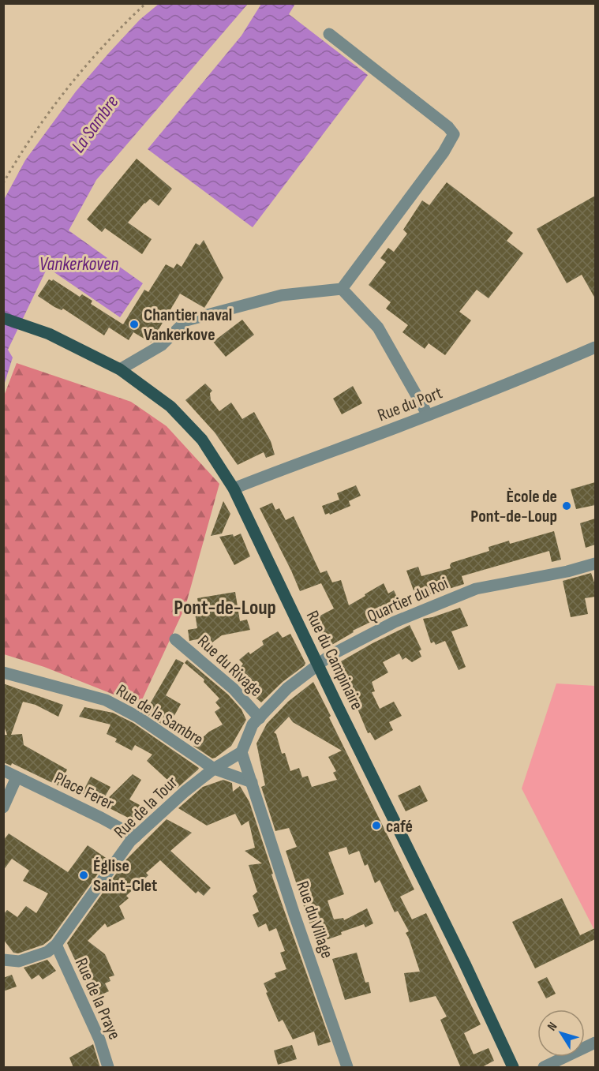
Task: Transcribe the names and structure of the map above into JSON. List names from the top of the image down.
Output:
{
  "streets": {
    "main road": ["Rue du Campinaire"],
    "street": [
      "Rue du Port",
      "Quartier du Roi",
      "Rue du Rivage",
      "Rue de la Sambre",
      "Place Ferer",
      "Rue de la Tour",
      "Rue du Village",
      "Rue de la Praye"
    ]
  },
  "crossings": [
    ["Rue du Port", "Rue du Campinaire"],
    ["Quartier du Roi", "Rue du Campinaire"],
    ["Quartier du Roi", "Rue du Rivage"],
    ["Quartier du Roi", "Rue de la Tour"],
    ["Quartier du Roi", "Rue du Village"],
    ["Rue de la Sambre", "Rue de la Tour"],
    ["Rue de la Sambre", "Rue du Village"],
    ["Place Ferer", "Rue de la Tour"],
    ["Rue de la Tour", "Rue du Village"],
    ["Rue de la Tour", "Rue de la Praye"]
  ],
  "districts": ["Pont-de-Loup"],
  "water": ["La Sambre", "Vankerkoven"],
  "places": [
    "Chantier naval Vankerkove",
    "Ècole de Pont-de-Loup",
    "café",
    "Église Saint-Clet"
  ],
  "north": "top left"
}
